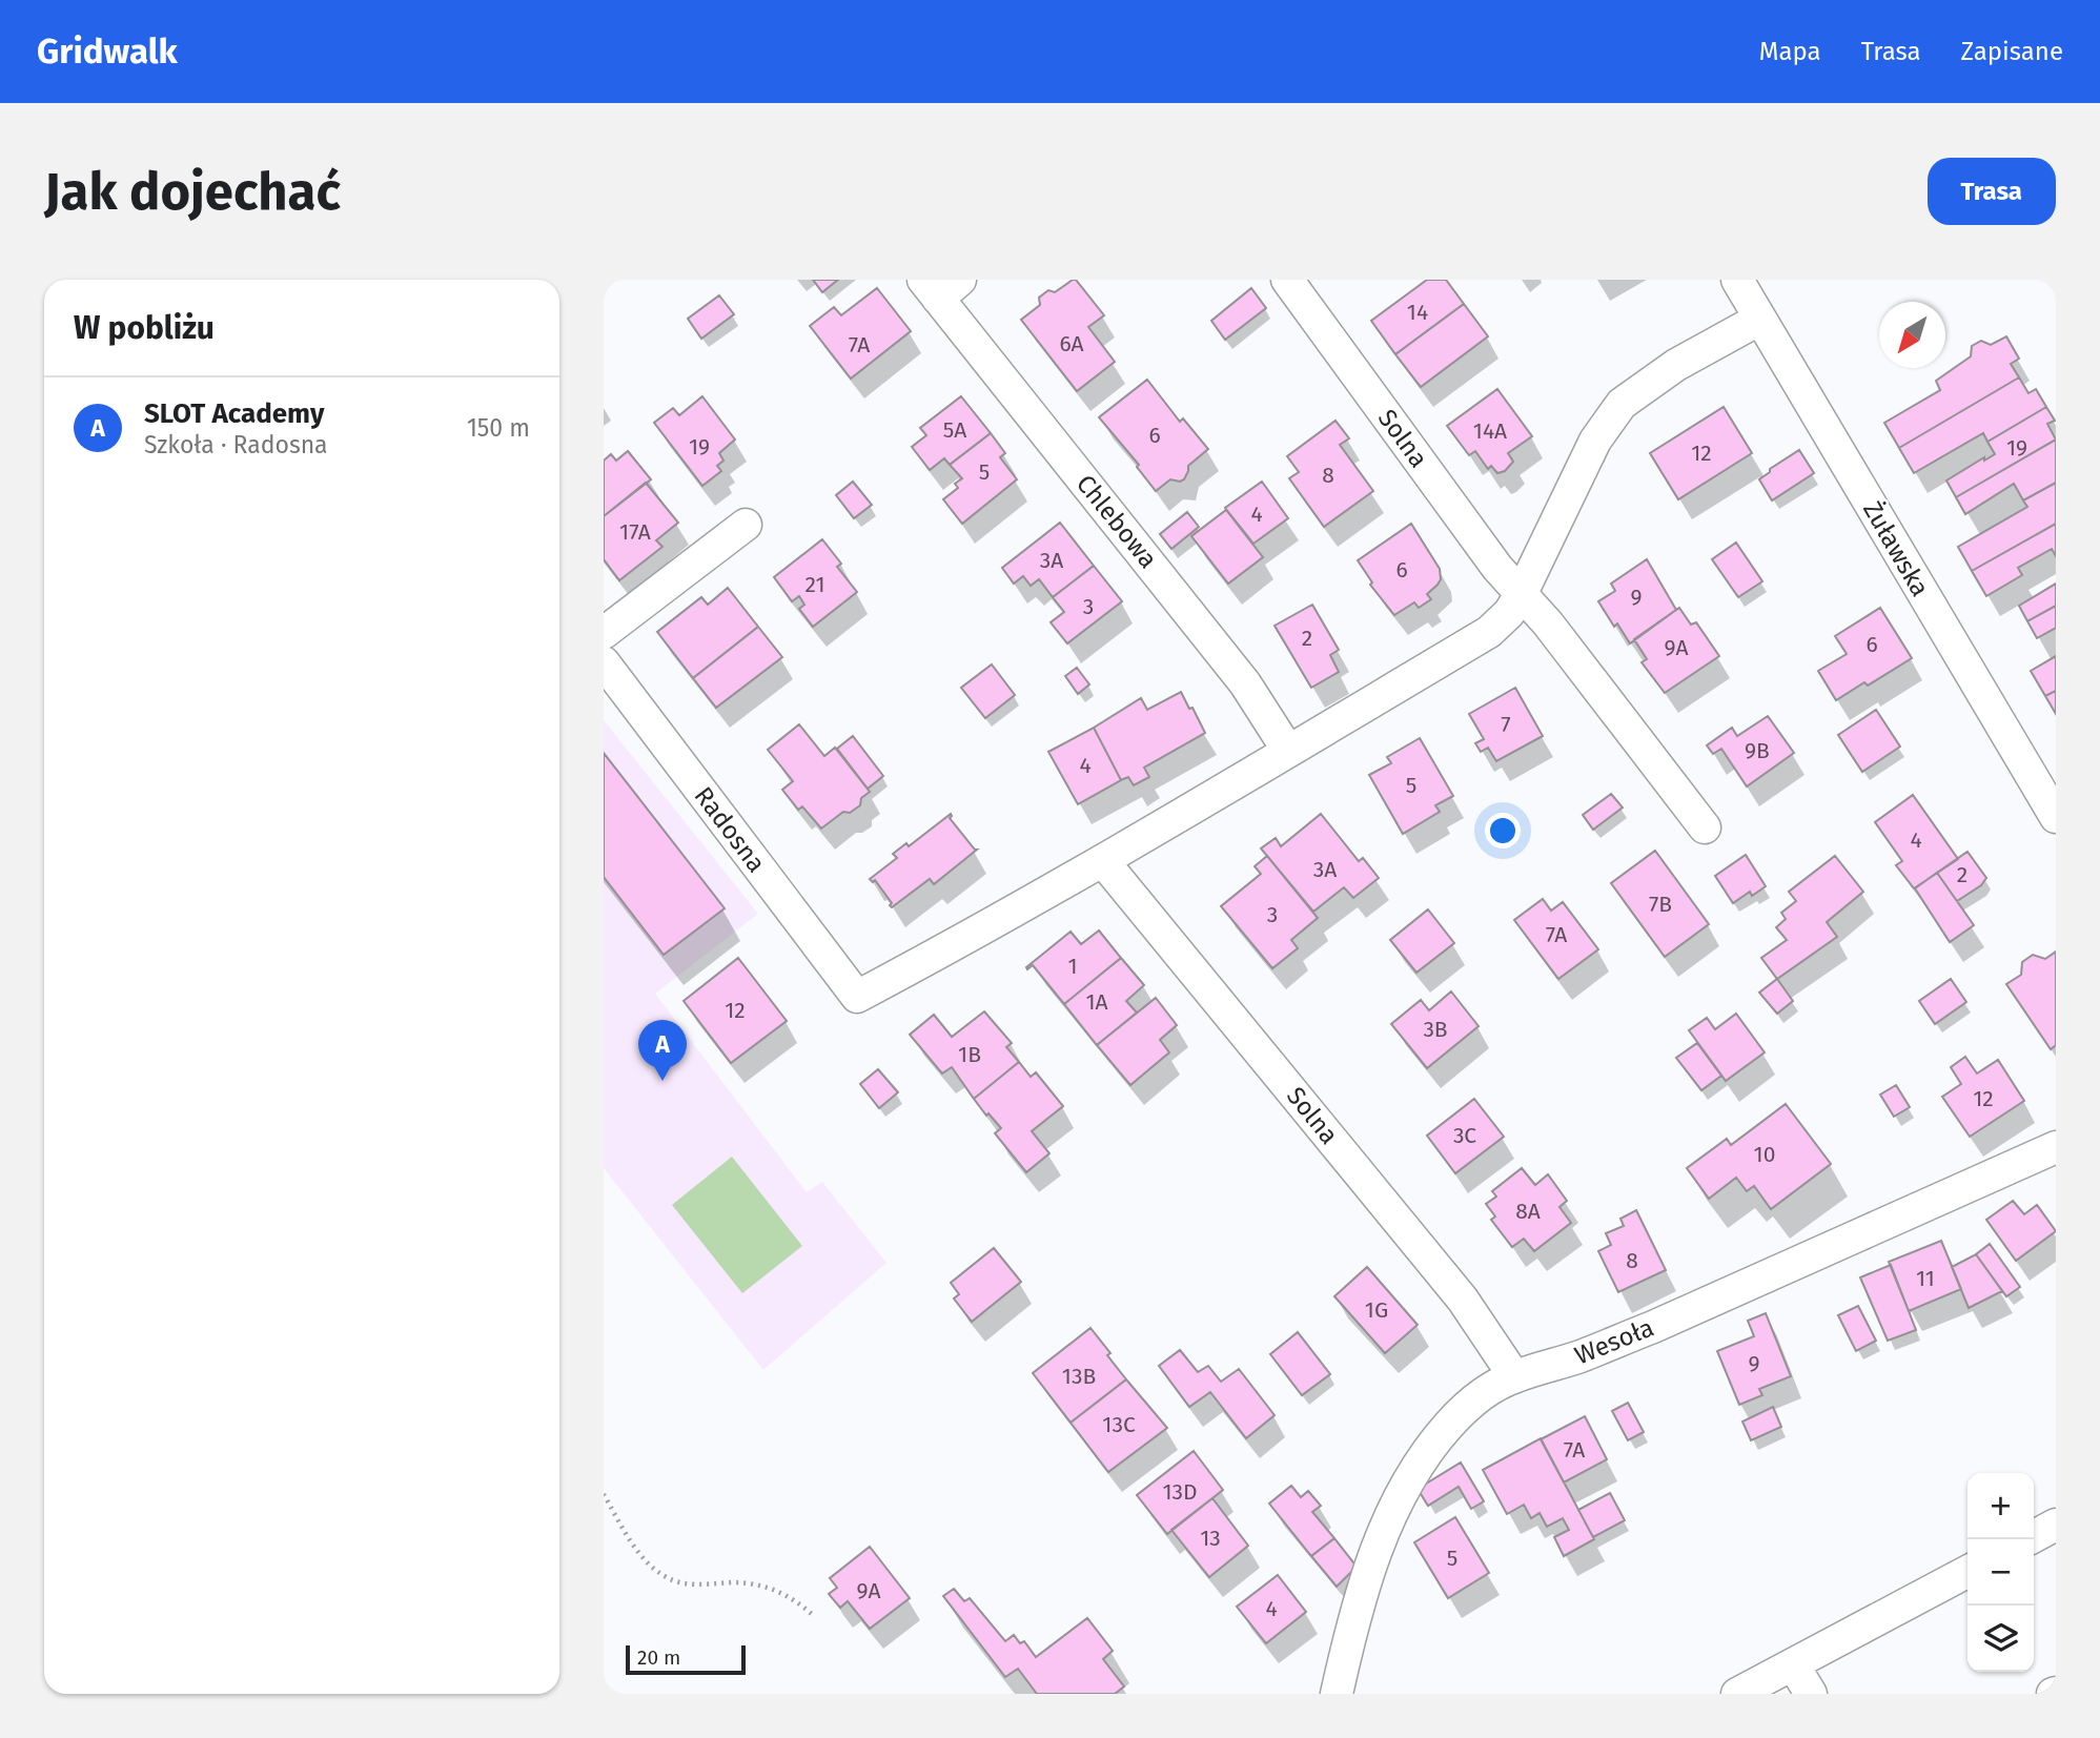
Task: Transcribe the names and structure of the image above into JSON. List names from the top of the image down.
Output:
{
  "streets": {
    "street": [
      "Solna",
      "Chlebowa",
      "Żuławska",
      "Radosna",
      "Wesoła"
    ]
  },
  "crossings": [
    ["Solna", "Radosna"],
    ["Solna", "Wesoła"]
  ],
  "house_numbers": [
    "14",
    "6A",
    "7A",
    "5A",
    "14A",
    "6",
    "19",
    "19",
    "12",
    "5",
    "8",
    "4",
    "17A",
    "3A",
    "6",
    "21",
    "9",
    "3",
    "2",
    "6",
    "9A",
    "7",
    "9B",
    "4",
    "5",
    "4",
    "3A",
    "2",
    "7B",
    "3",
    "7A",
    "1",
    "1A",
    "12",
    "3B",
    "1B",
    "12",
    "3C",
    "10",
    "8A",
    "8",
    "11",
    "1G",
    "9",
    "13B",
    "13C",
    "7A",
    "13D",
    "13",
    "5",
    "9A",
    "4"
  ],
  "scale_bar": "20 m",
  "north": "bottom left",
  "page": {
    "header": "Gridwalk",
    "nav": ["Mapa", "Trasa", "Zapisane"],
    "buttons": "Trasa",
    "title": "Jak dojechać",
    "heading": "W pobliżu",
    "list": [
      {
        "mark": "A",
        "name": "SLOT Academy",
        "note": "Szkoła · Radosna",
        "value": "150 m"
      }
    ],
    "pins": "A",
    "map_buttons": ["+", "−"],
    "scale": "20 m"
  }
}
